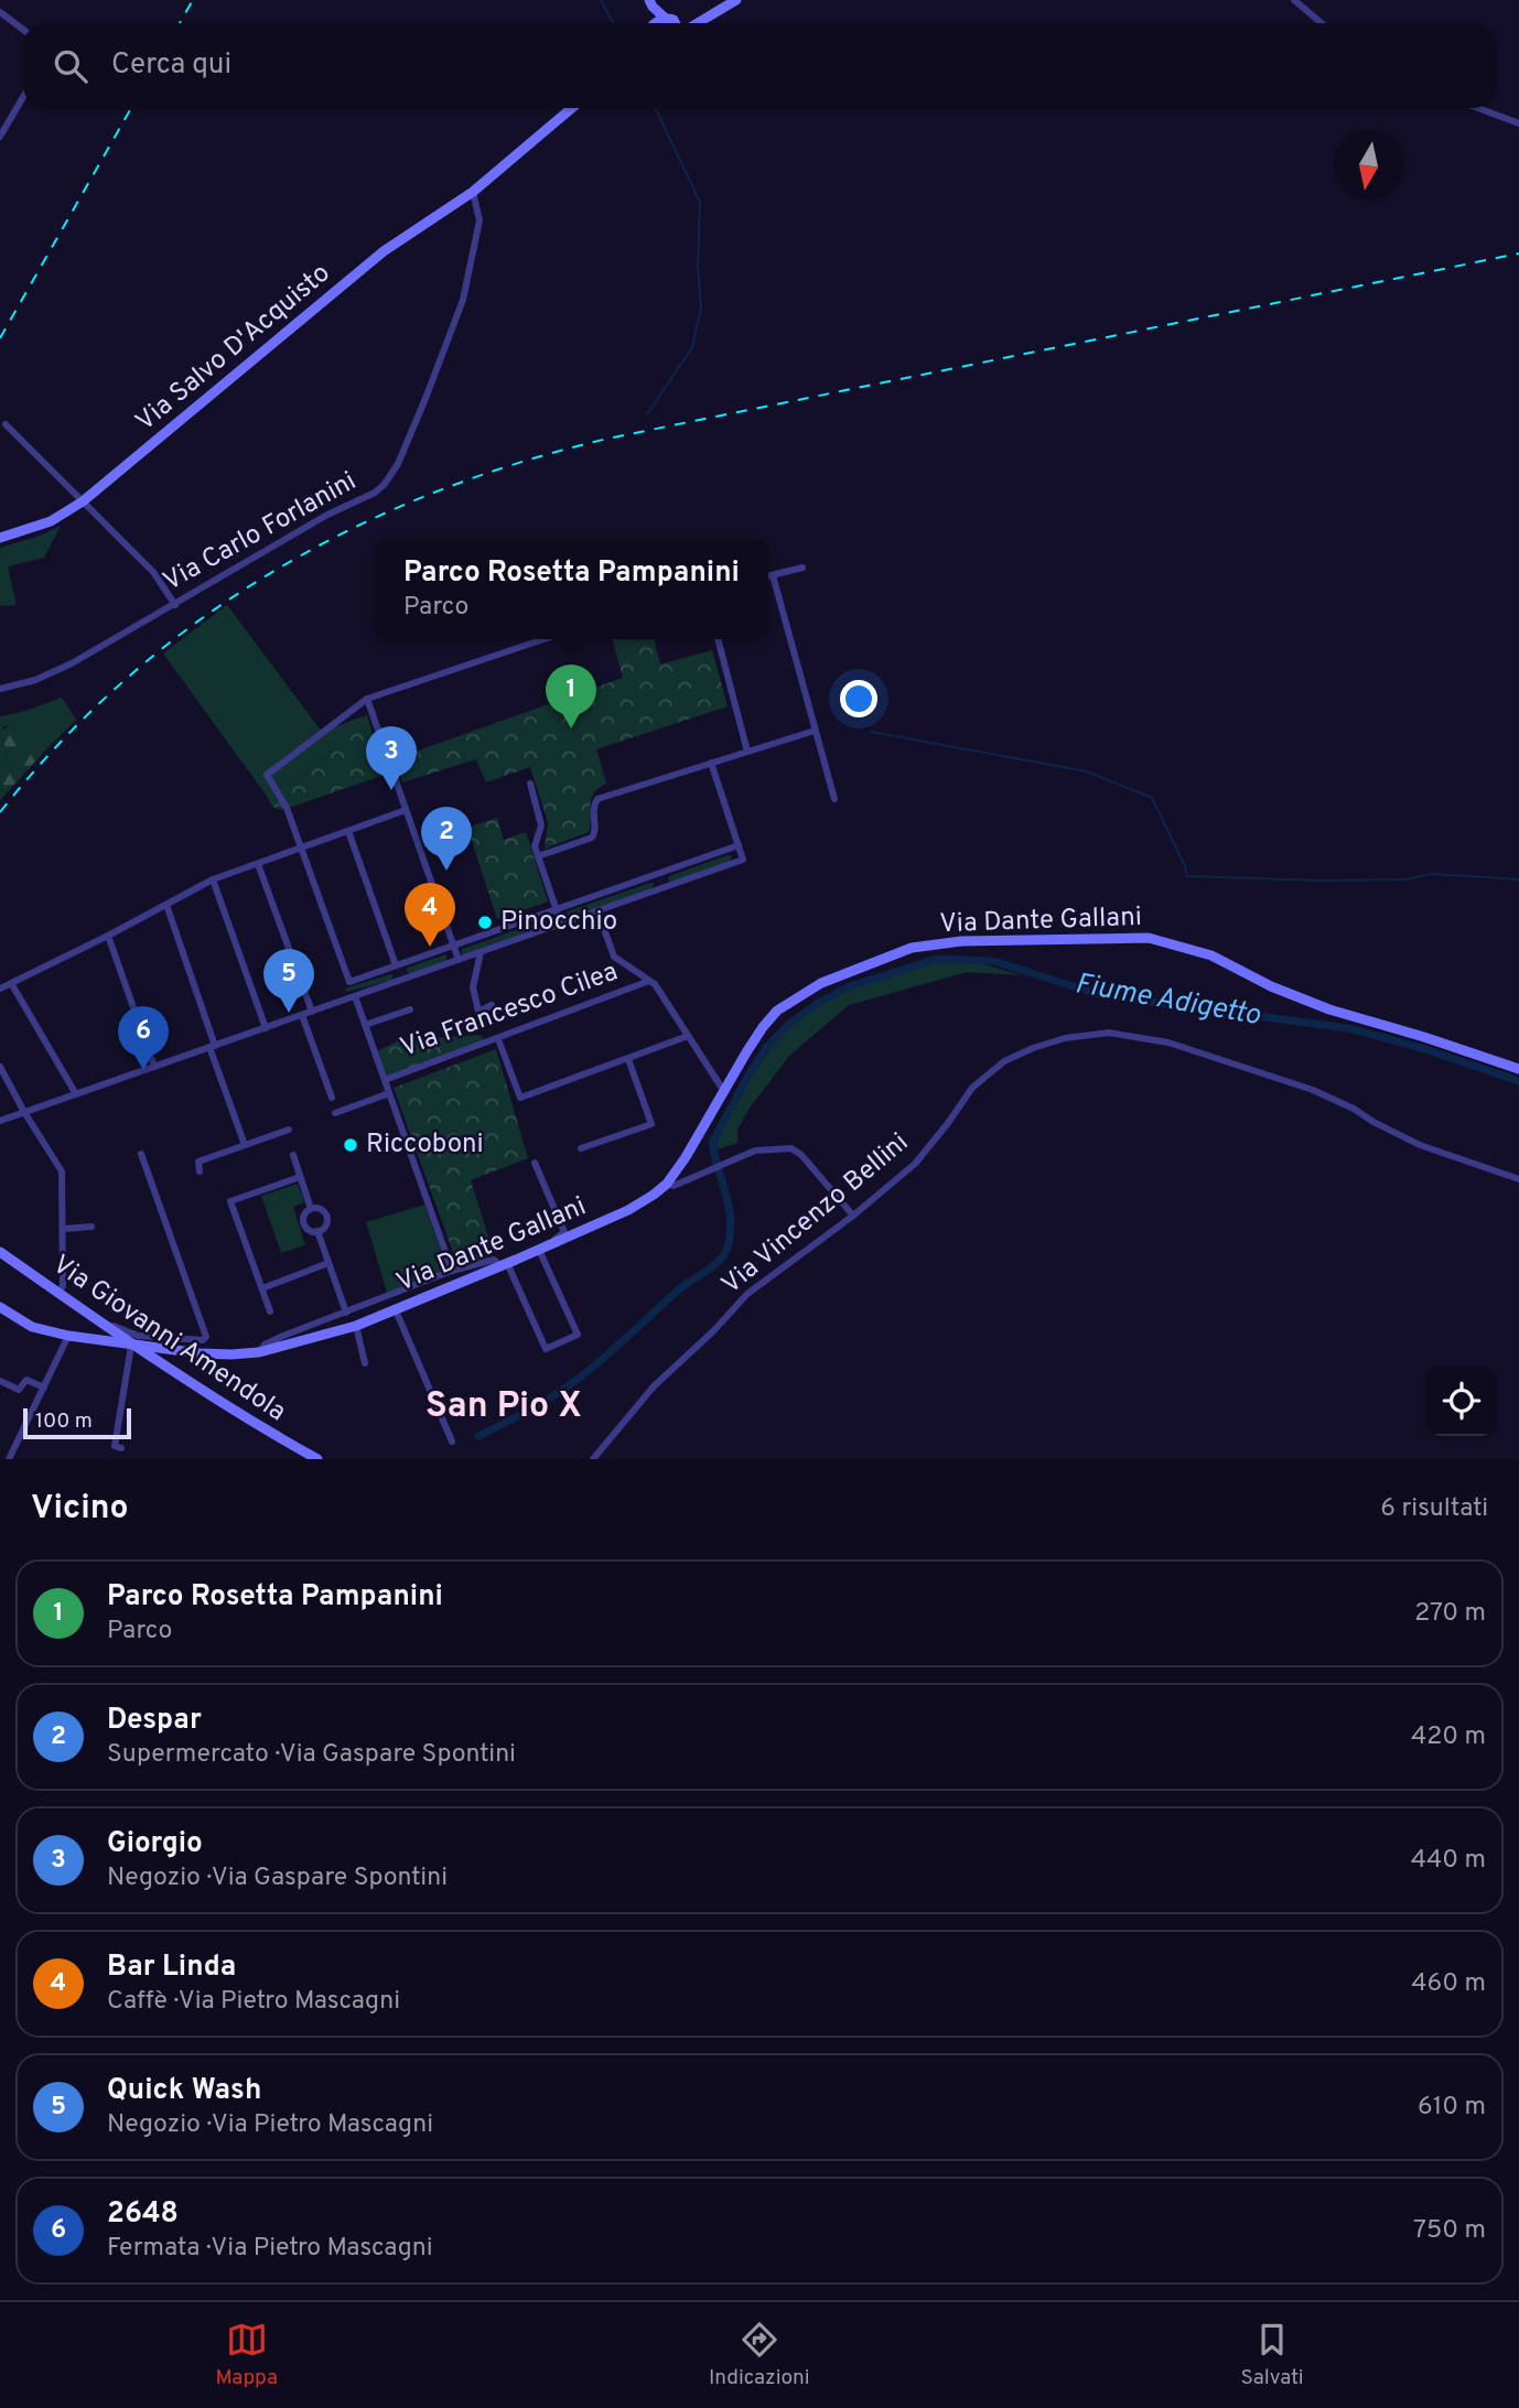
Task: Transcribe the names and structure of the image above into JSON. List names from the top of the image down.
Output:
{
  "streets": {
    "street": [
      "Via Salvo D'Acquisto",
      "Via Carlo Forlanini",
      "Via Dante Gallani",
      "Via Francesco Cilea",
      "Via Vincenzo Bellini",
      "Via Giovanni Amendola"
    ]
  },
  "crossings": [
    ["Via Salvo D'Acquisto", "Via Carlo Forlanini"],
    ["Via Dante Gallani", "Via Giovanni Amendola"]
  ],
  "districts": ["San Pio X"],
  "water": ["Fiume Adigetto"],
  "places": ["Pinocchio", "Riccoboni"],
  "scale_bar": "100 m",
  "north": "bottom",
  "page": {
    "search": "Cerca qui",
    "popup": ["Parco Rosetta Pampanini", "Parco"],
    "pins": [
      "1",
      "3",
      "2",
      "4",
      "5",
      "6"
    ],
    "scale": "100 m",
    "heading": ["Vicino", "6 risultati"],
    "list": [
      {
        "mark": "1",
        "name": "Parco Rosetta Pampanini",
        "note": "Parco",
        "value": "270 m"
      },
      {
        "mark": "2",
        "name": "Despar",
        "note": "Supermercato · Via Gaspare Spontini",
        "value": "420 m"
      },
      {
        "mark": "3",
        "name": "Giorgio",
        "note": "Negozio · Via Gaspare Spontini",
        "value": "440 m"
      },
      {
        "mark": "4",
        "name": "Bar Linda",
        "note": "Caffè · Via Pietro Mascagni",
        "value": "460 m"
      },
      {
        "mark": "5",
        "name": "Quick Wash",
        "note": "Negozio · Via Pietro Mascagni",
        "value": "610 m"
      },
      {
        "mark": "6",
        "name": "2648",
        "note": "Fermata · Via Pietro Mascagni",
        "value": "750 m"
      }
    ],
    "nav": ["Mappa", "Indicazioni", "Salvati"]
  }
}
